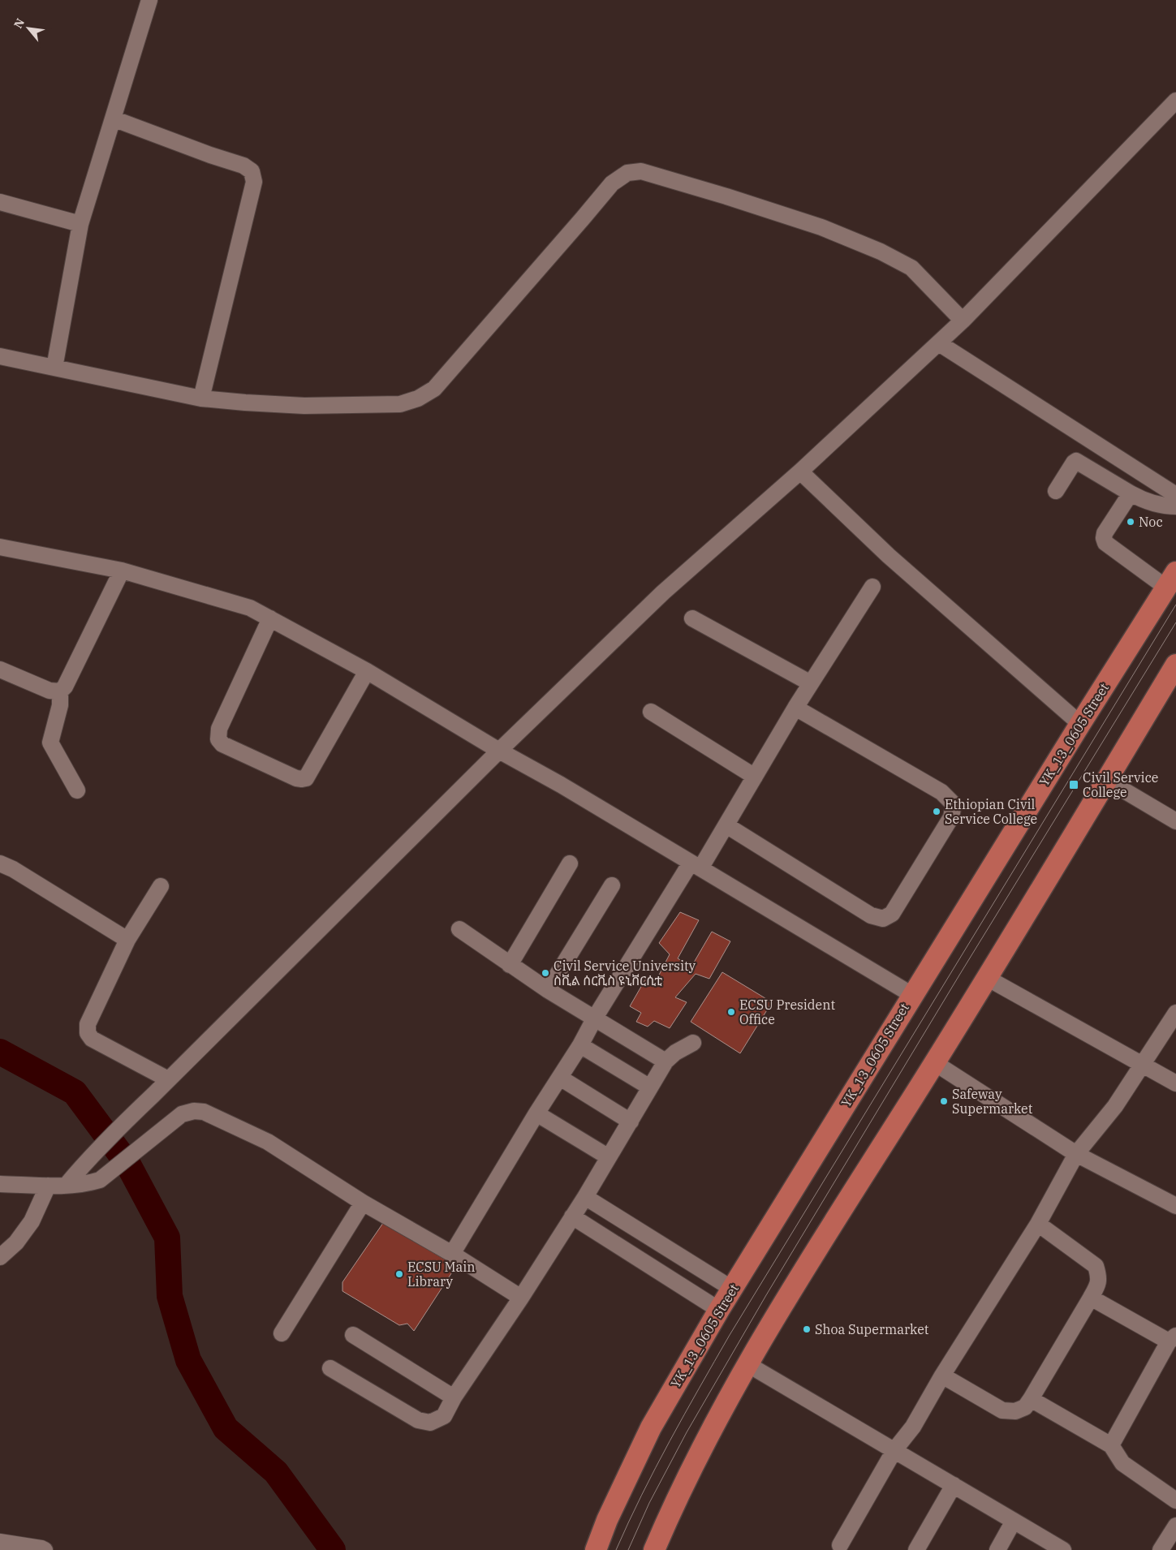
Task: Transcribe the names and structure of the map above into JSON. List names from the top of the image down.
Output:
{
  "streets": {
    "main road": ["YK_13_0605 Street"]
  },
  "places": {
    "other": [
      "Noc",
      "Ethiopian Civil Service College",
      "Civil Service University ስቪል ሰርቪስ ዩኒቨርሲቲ",
      "ECSU President Office",
      "Safeway Supermarket",
      "ECSU Main Library",
      "Shoa Supermarket"
    ],
    "transit": ["Civil Service College"]
  },
  "north": "top left"
}
